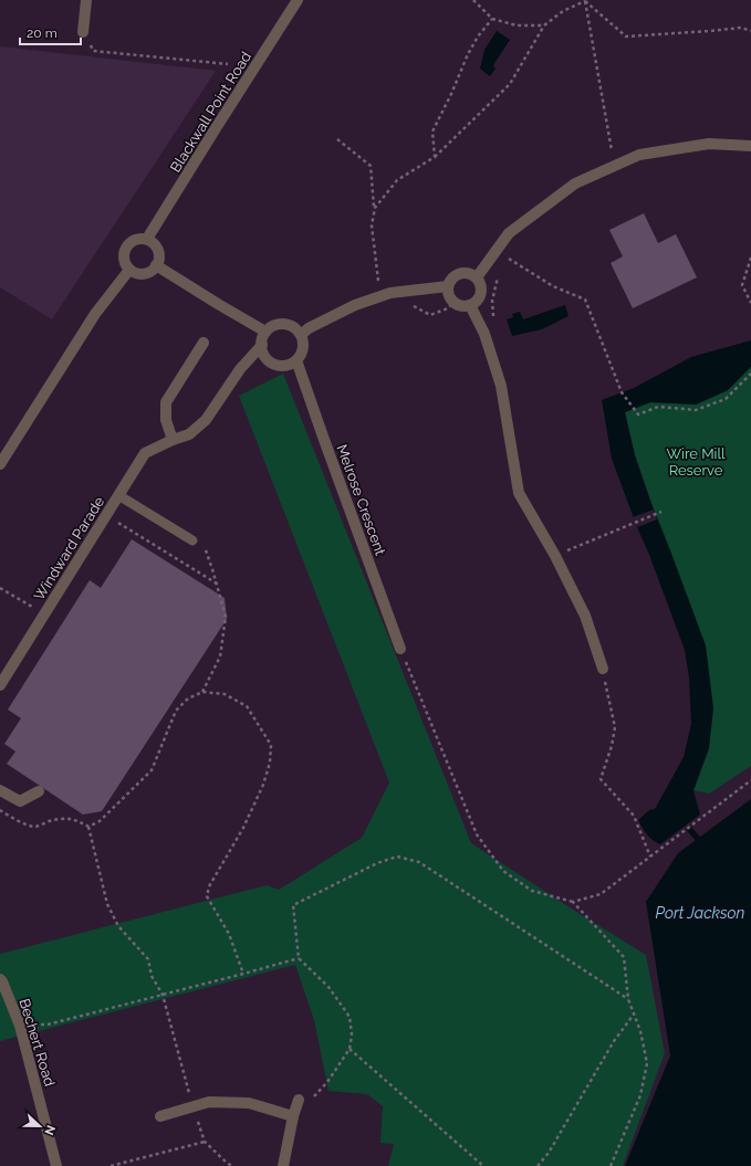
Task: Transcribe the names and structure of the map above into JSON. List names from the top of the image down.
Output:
{
  "streets": {
    "street": [
      "Blackwall Point Road",
      "Melrose Crescent",
      "Windward Parade",
      "Bechert Road"
    ]
  },
  "crossings": [
    ["Melrose Crescent", "Windward Parade"]
  ],
  "water": ["Port Jackson"],
  "parks": ["Wire Mill Reserve"],
  "scale_bar": "20 m",
  "north": "right"
}
